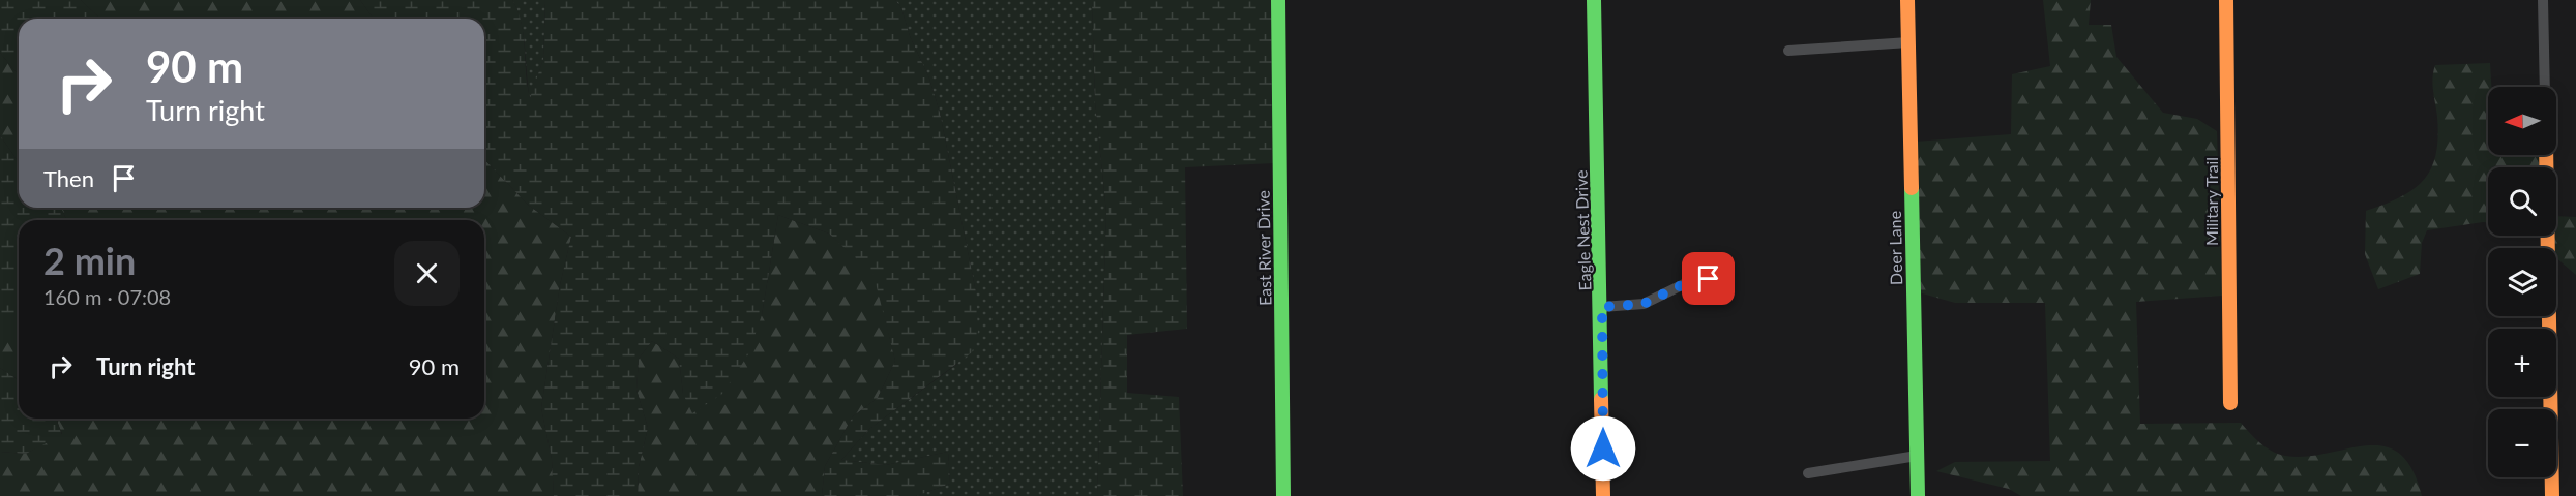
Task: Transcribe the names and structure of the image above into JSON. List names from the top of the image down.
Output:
{
  "streets": {
    "street": [
      "Military Trail",
      "Eagle Nest Drive",
      "East River Drive",
      "Deer Lane"
    ]
  },
  "north": "left",
  "page": {
    "turn": ["90 m", "Turn right"],
    "map_buttons": ["+", "−"],
    "then": "Then",
    "heading": ["2 min", "160 m · 07:08"],
    "list": [
      {
        "name": "Turn right",
        "value": "90 m"
      }
    ]
  }
}
